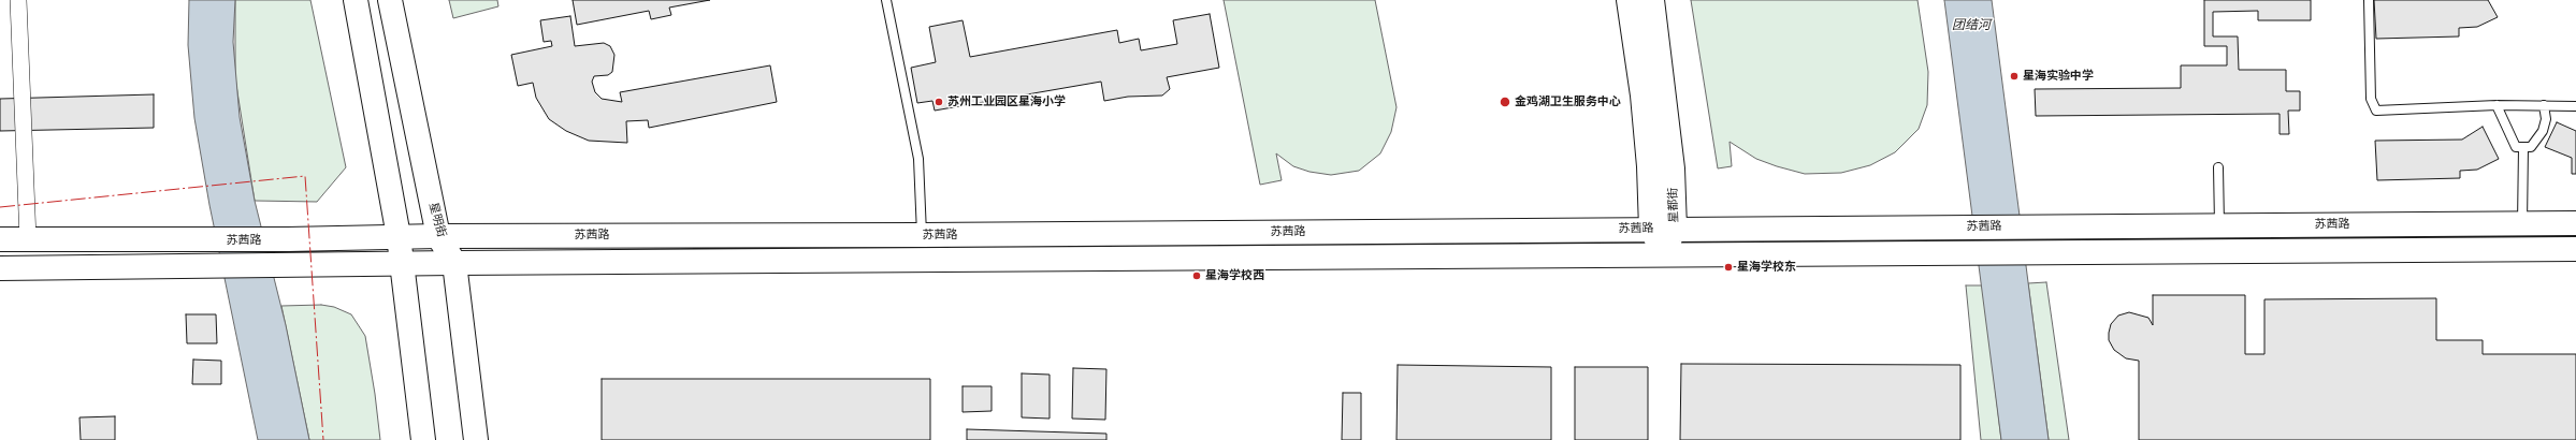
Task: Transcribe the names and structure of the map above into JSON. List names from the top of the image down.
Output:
{
  "streets": {
    "main road": ["星都街", "星明街", "苏茜路"]
  },
  "crossings": [
    ["星都街", "苏茜路"],
    ["星明街", "苏茜路"]
  ],
  "water": ["团结河"],
  "places": [
    "星海实验中学",
    "苏州工业园区星海小学",
    "金鸡湖卫生服务中心",
    "星海学校东",
    "星海学校西"
  ]
}
